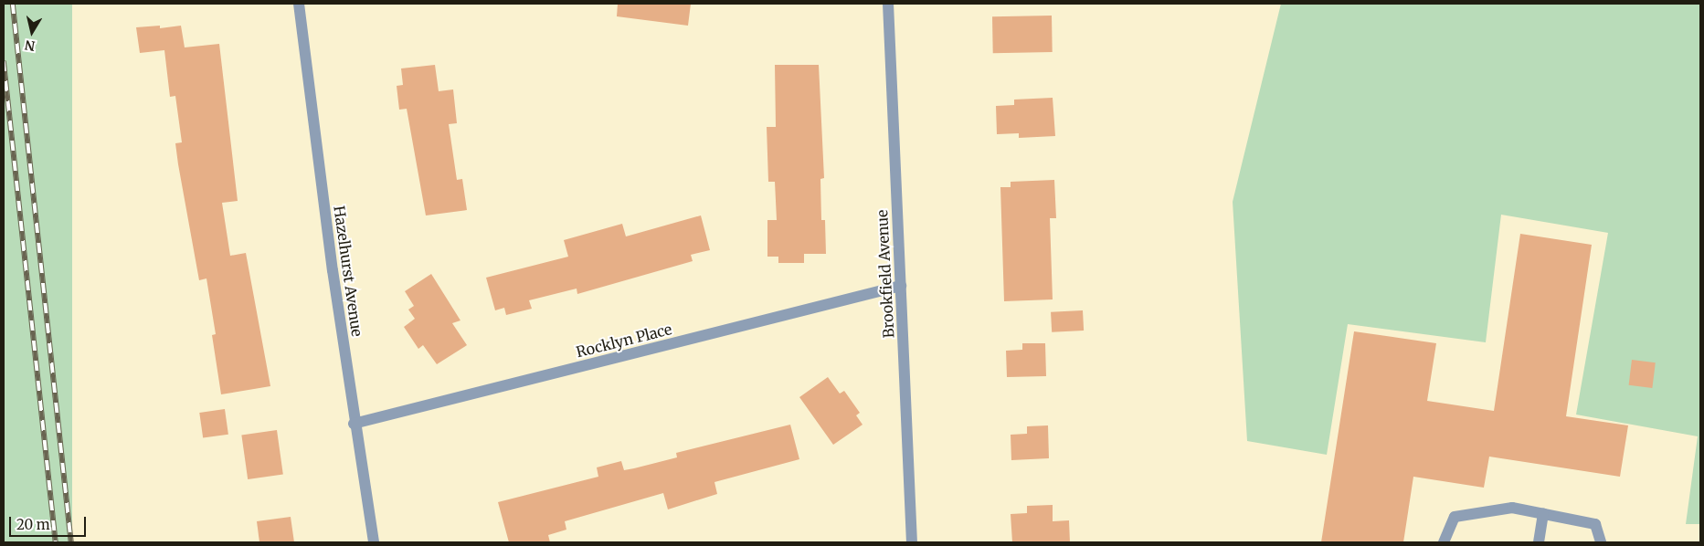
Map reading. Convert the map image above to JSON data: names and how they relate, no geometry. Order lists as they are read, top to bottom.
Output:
{
  "streets": {
    "street": ["Hazelhurst Avenue", "Brookfield Avenue", "Rocklyn Place"]
  },
  "crossings": [
    ["Hazelhurst Avenue", "Rocklyn Place"],
    ["Brookfield Avenue", "Rocklyn Place"]
  ],
  "scale_bar": "20 m",
  "north": "bottom"
}
